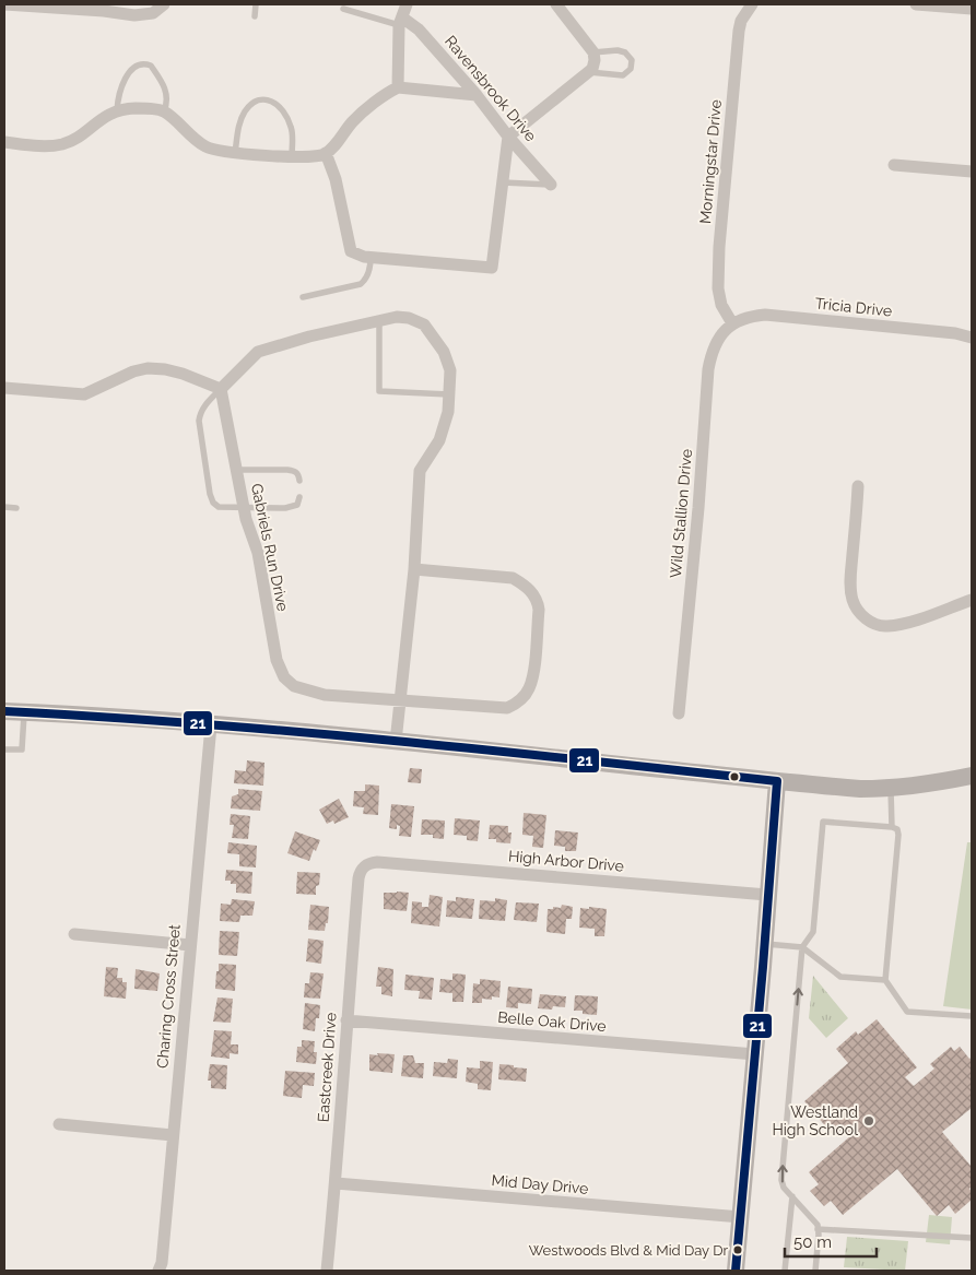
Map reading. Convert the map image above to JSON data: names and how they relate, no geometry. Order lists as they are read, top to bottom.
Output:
{
  "streets": {
    "street": [
      "Ravensbrook Drive",
      "Morningstar Drive",
      "Tricia Drive",
      "Wild Stallion Drive",
      "Gabriels Run Drive",
      "High Arbor Drive",
      "Charing Cross Street",
      "Belle Oak Drive",
      "Eastcreek Drive",
      "Mid Day Drive"
    ]
  },
  "crossings": [
    ["Morningstar Drive", "Tricia Drive"],
    ["Morningstar Drive", "Wild Stallion Drive"],
    ["Tricia Drive", "Wild Stallion Drive"],
    ["High Arbor Drive", "Eastcreek Drive"],
    ["Belle Oak Drive", "Eastcreek Drive"],
    ["Eastcreek Drive", "Mid Day Drive"]
  ],
  "places": ["Westland High School", "Westwoods Blvd & Mid Day Dr"],
  "lines": ["transit line 21"],
  "scale_bar": "50 m"
}
